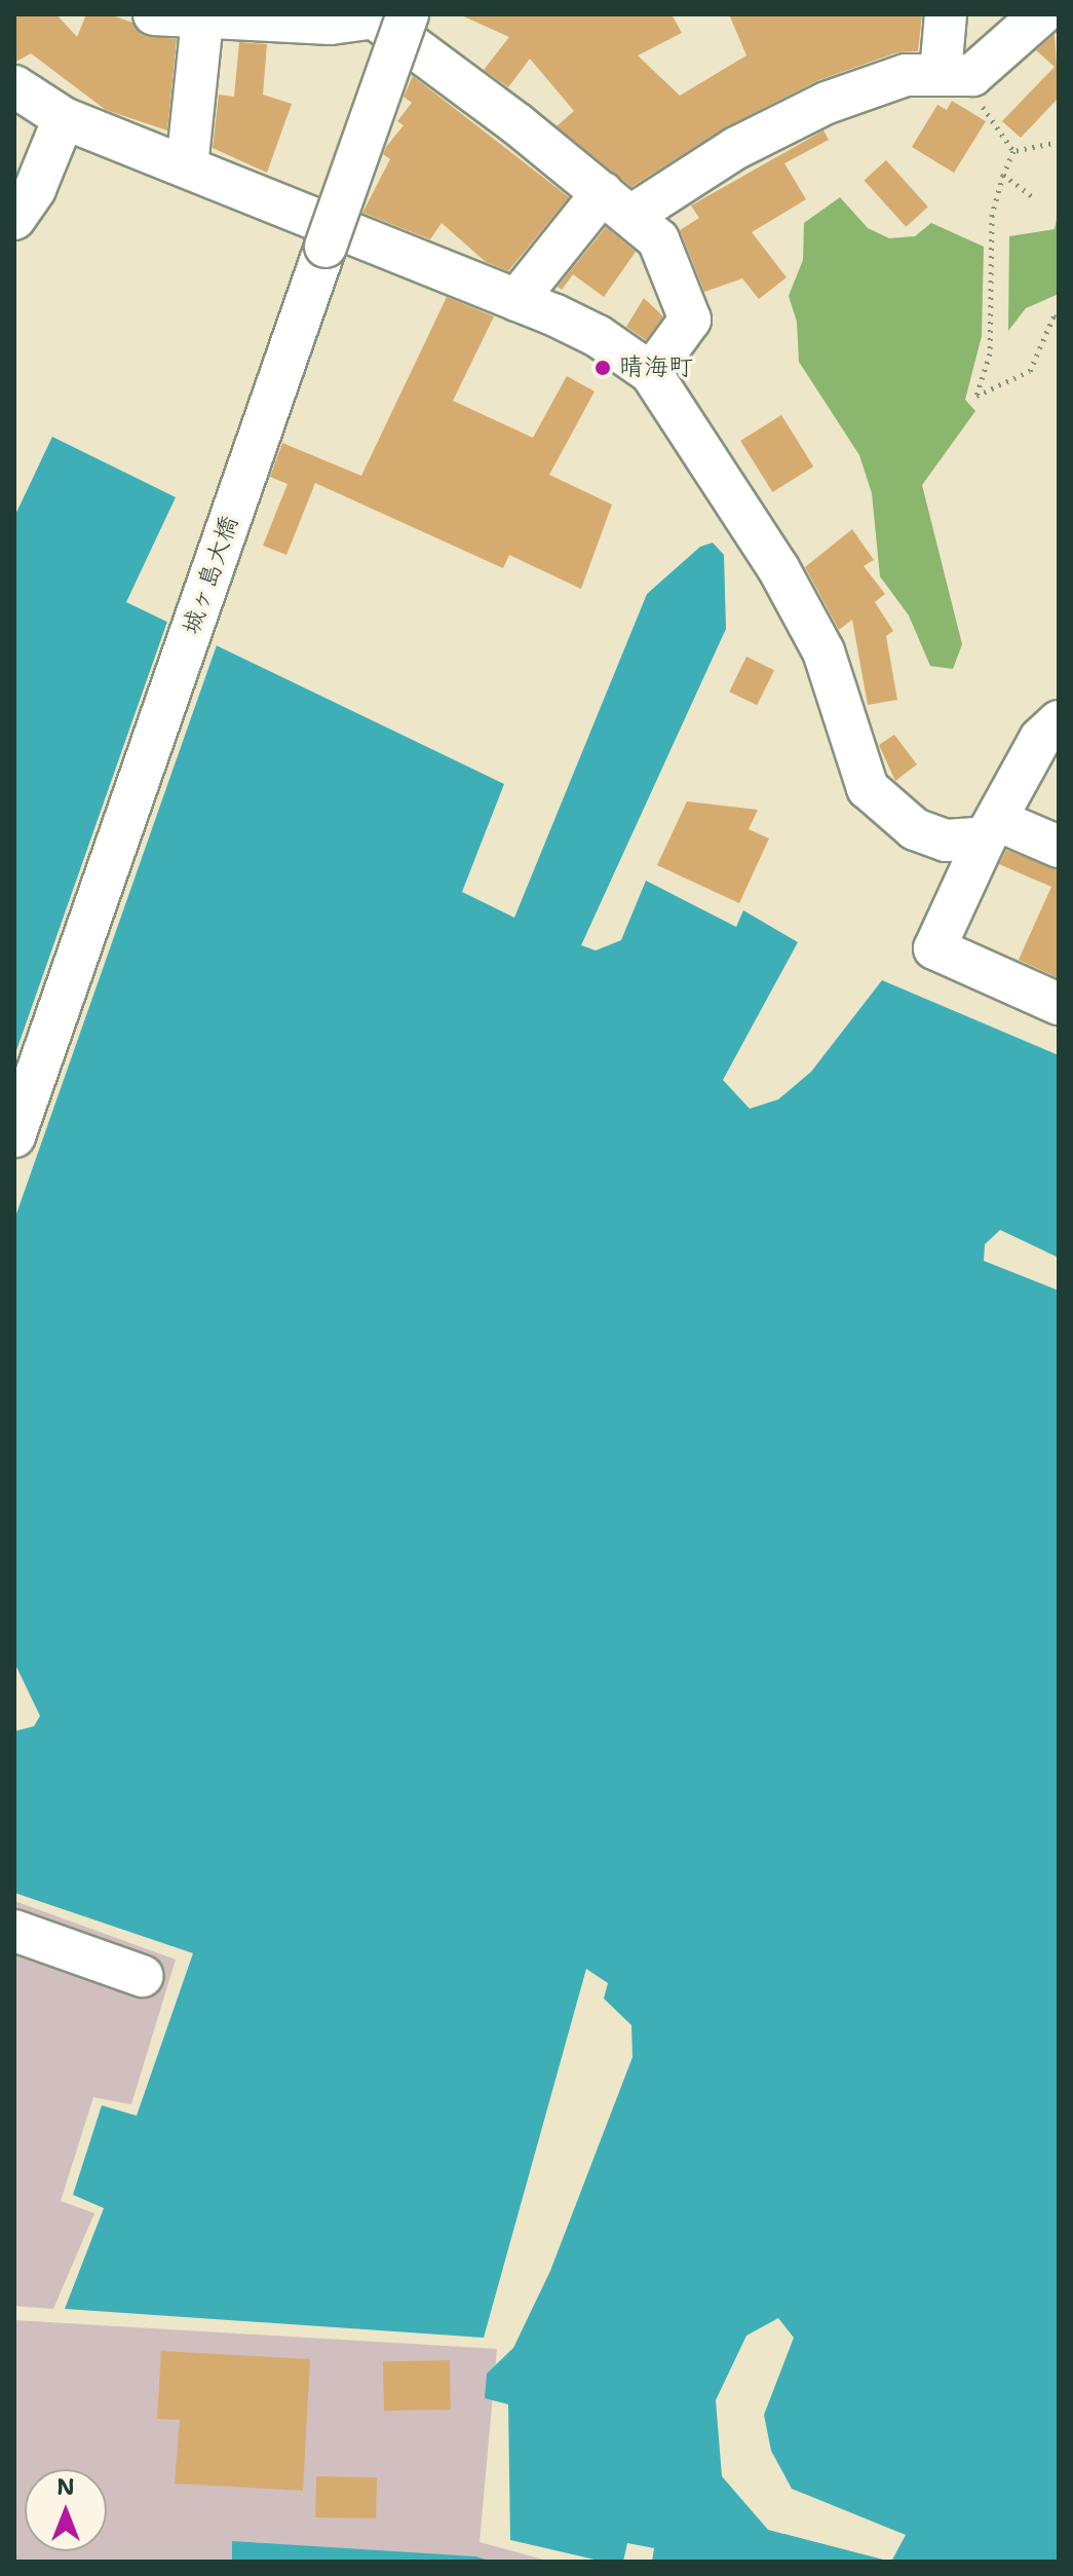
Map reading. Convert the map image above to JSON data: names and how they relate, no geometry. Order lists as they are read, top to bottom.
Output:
{
  "streets": {
    "street": ["城ヶ島大橋"]
  },
  "places": ["晴海町"],
  "north": "top"
}
